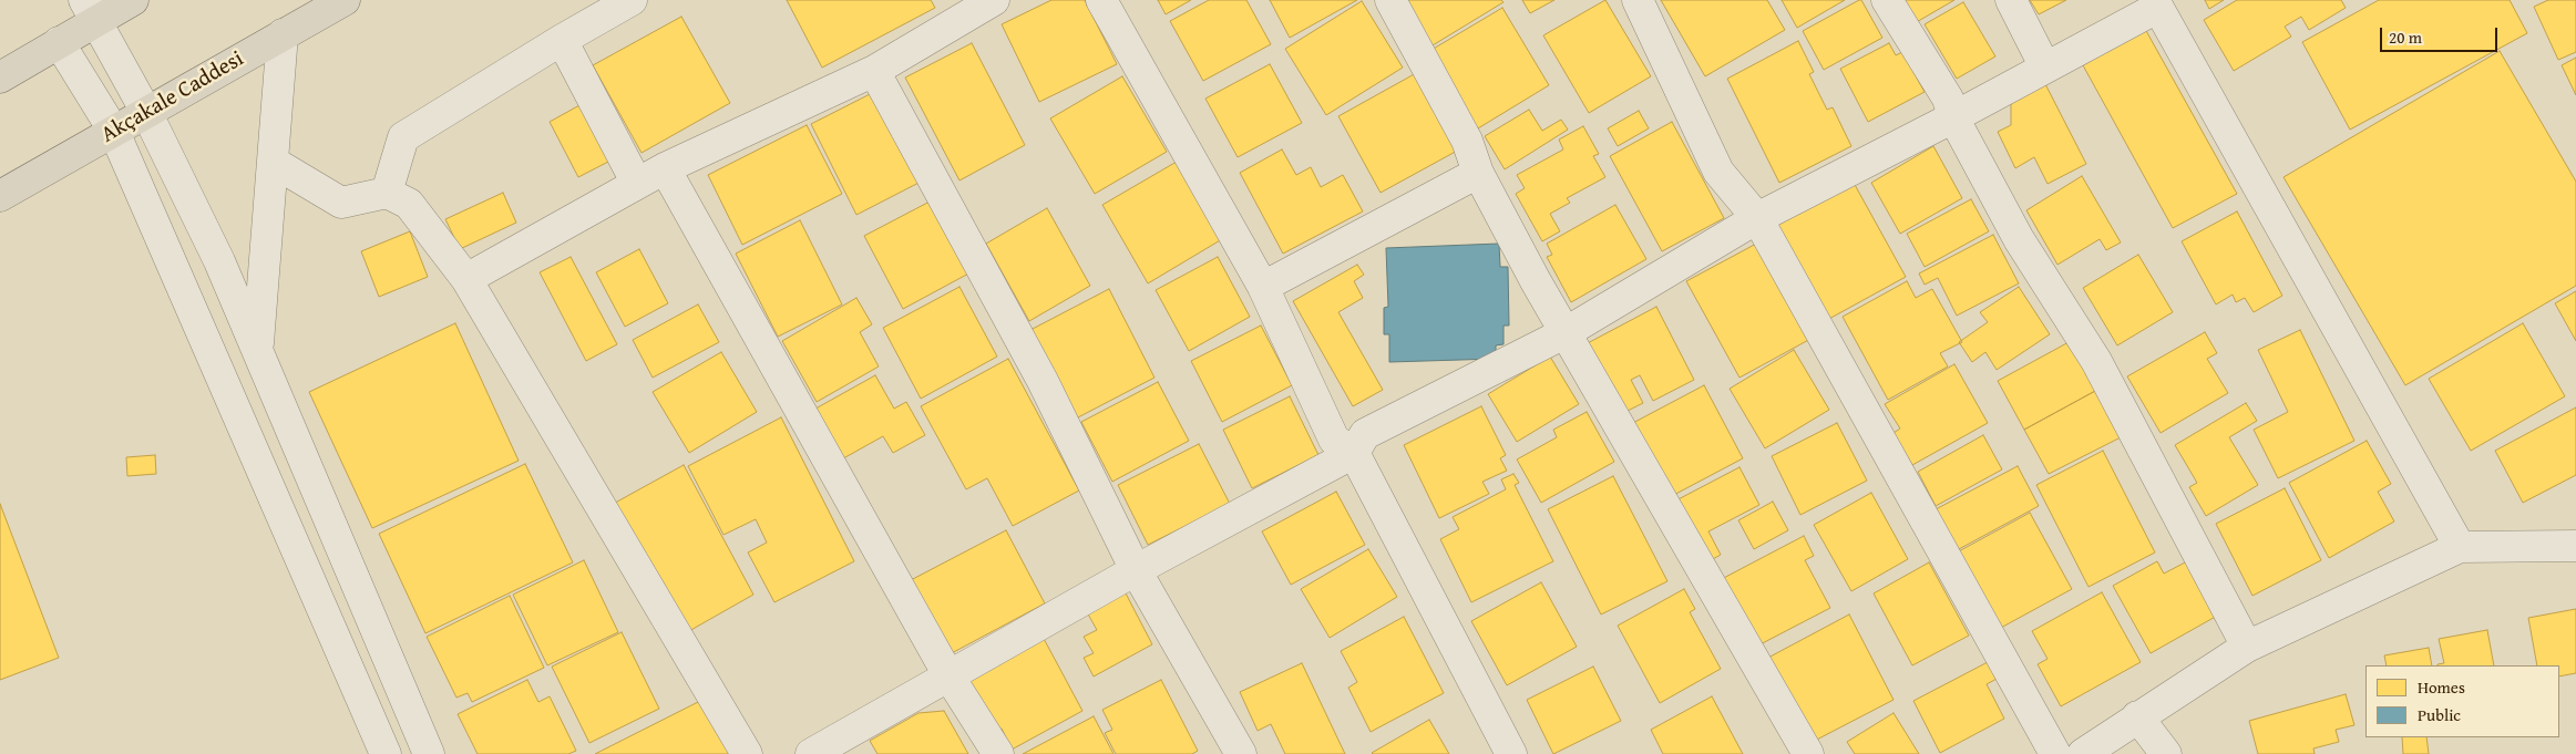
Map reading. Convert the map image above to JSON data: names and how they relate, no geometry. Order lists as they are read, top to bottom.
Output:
{
  "streets": {
    "main road": ["Akçakale Caddesi"]
  },
  "legend": ["Homes", "Public"],
  "scale_bar": "20 m"
}
